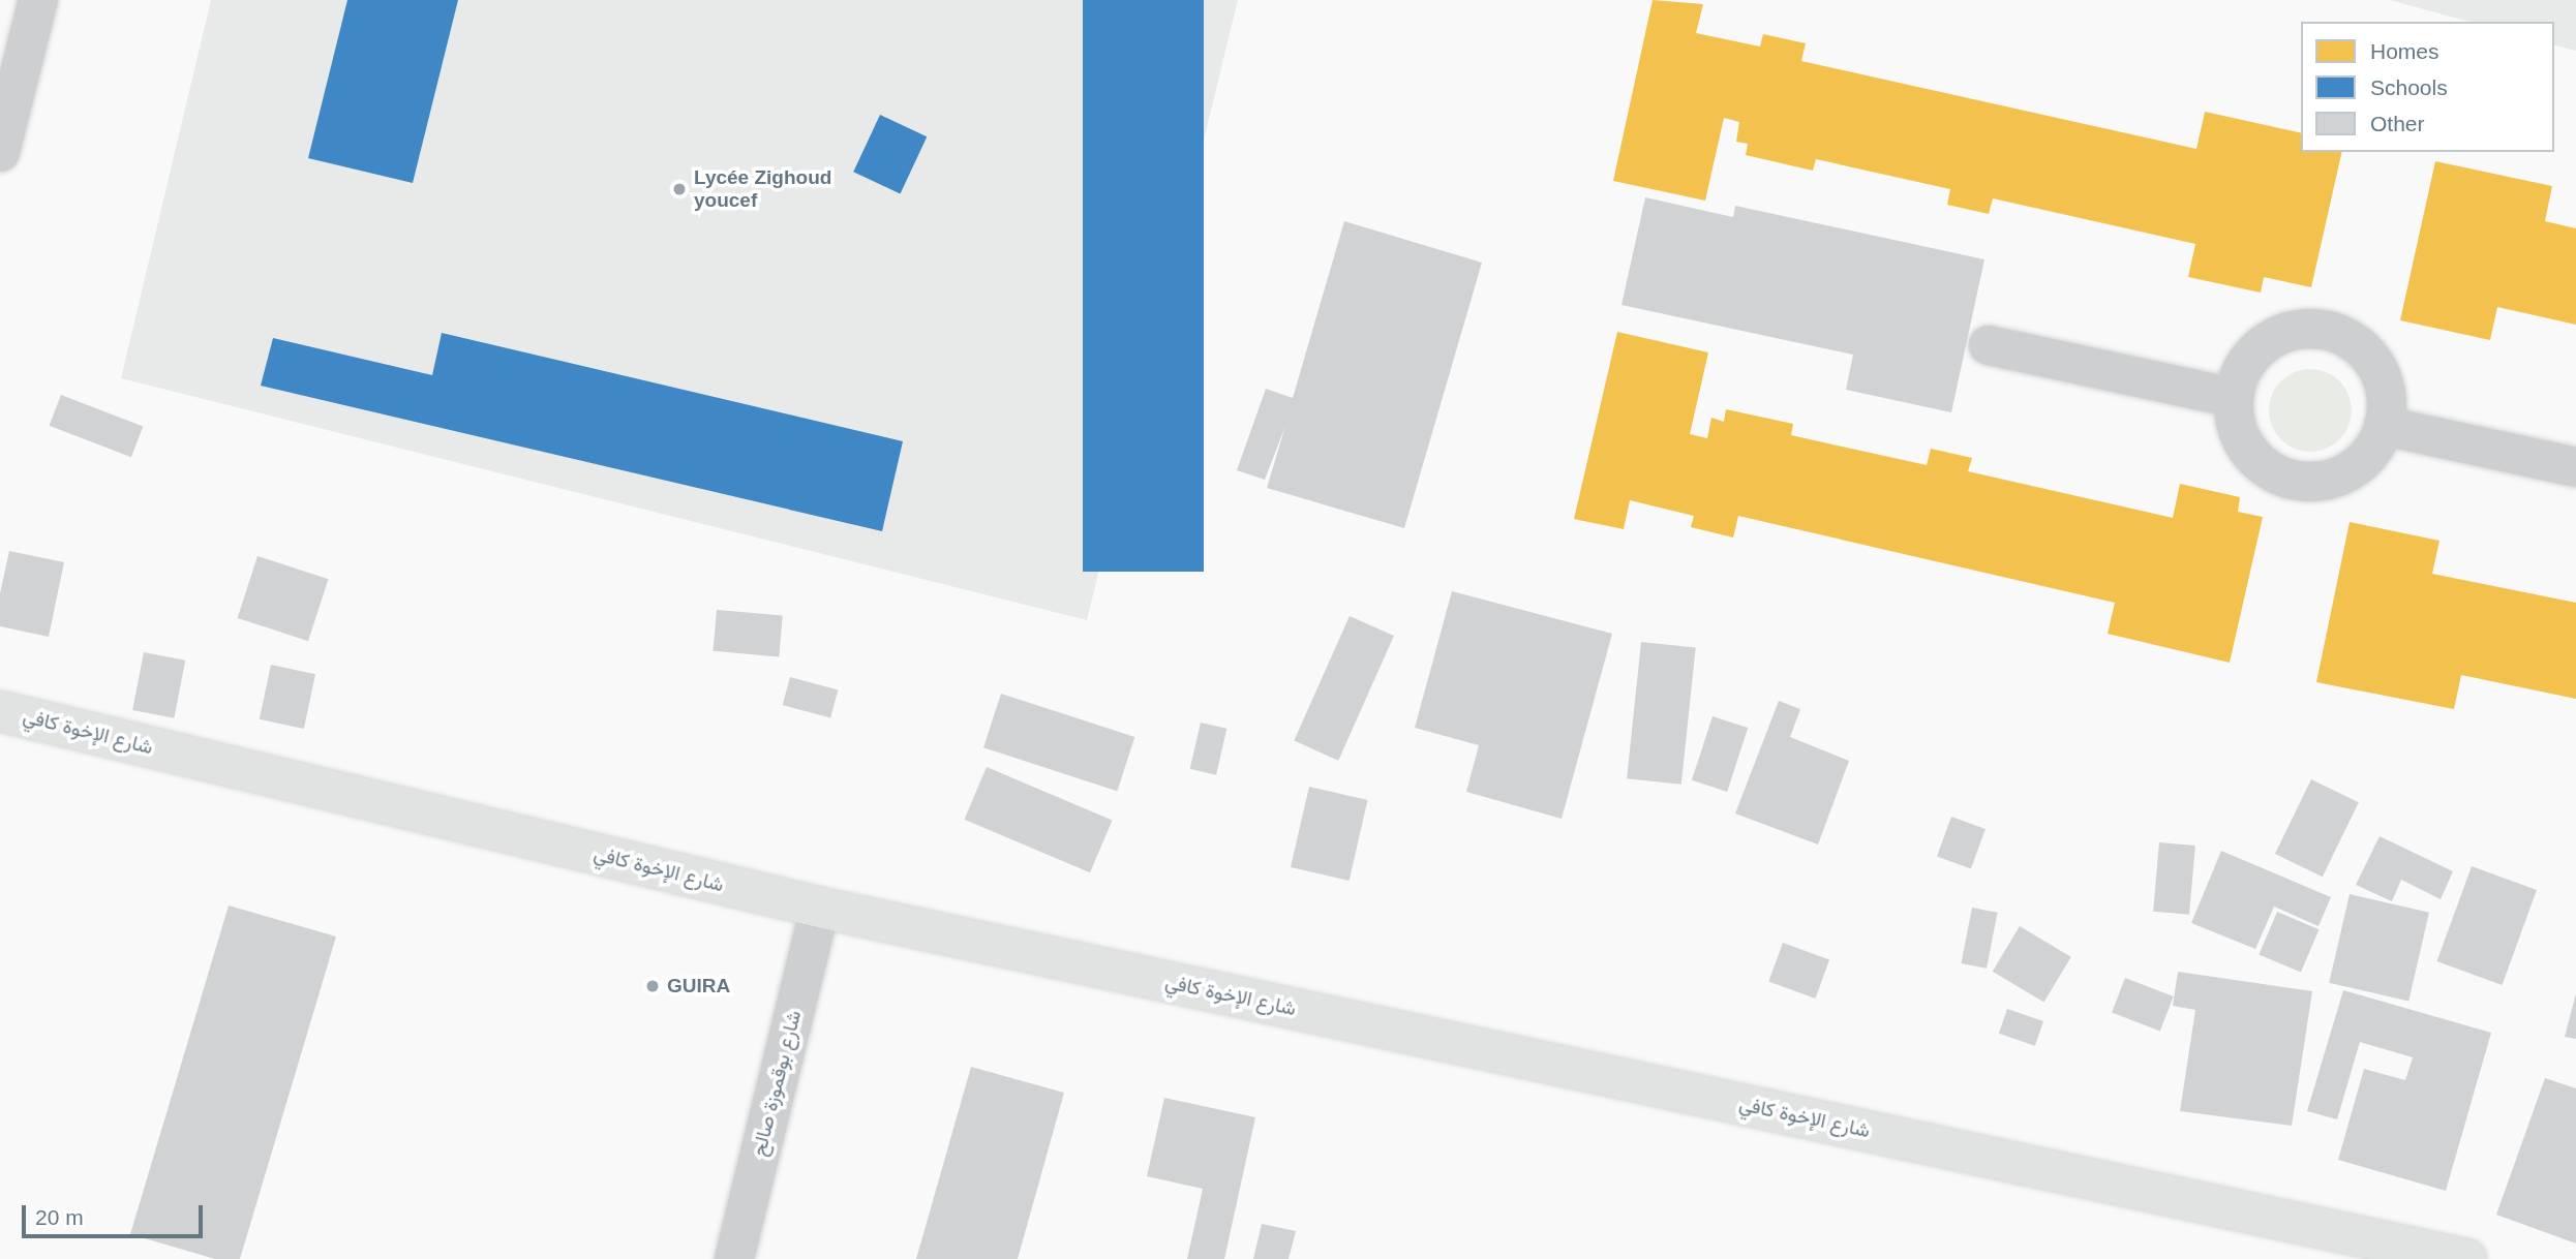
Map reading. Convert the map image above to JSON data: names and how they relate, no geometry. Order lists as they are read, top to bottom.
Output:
{
  "streets": {
    "main road": ["شارع الإخوة كافي"],
    "street": ["شارع بوقموزة صالح"]
  },
  "crossings": [
    ["شارع الإخوة كافي", "شارع بوقموزة صالح"]
  ],
  "places": ["Lycée Zighoud youcef", "GUIRA"],
  "legend": ["Homes", "Schools", "Other"],
  "scale_bar": "20 m"
}
